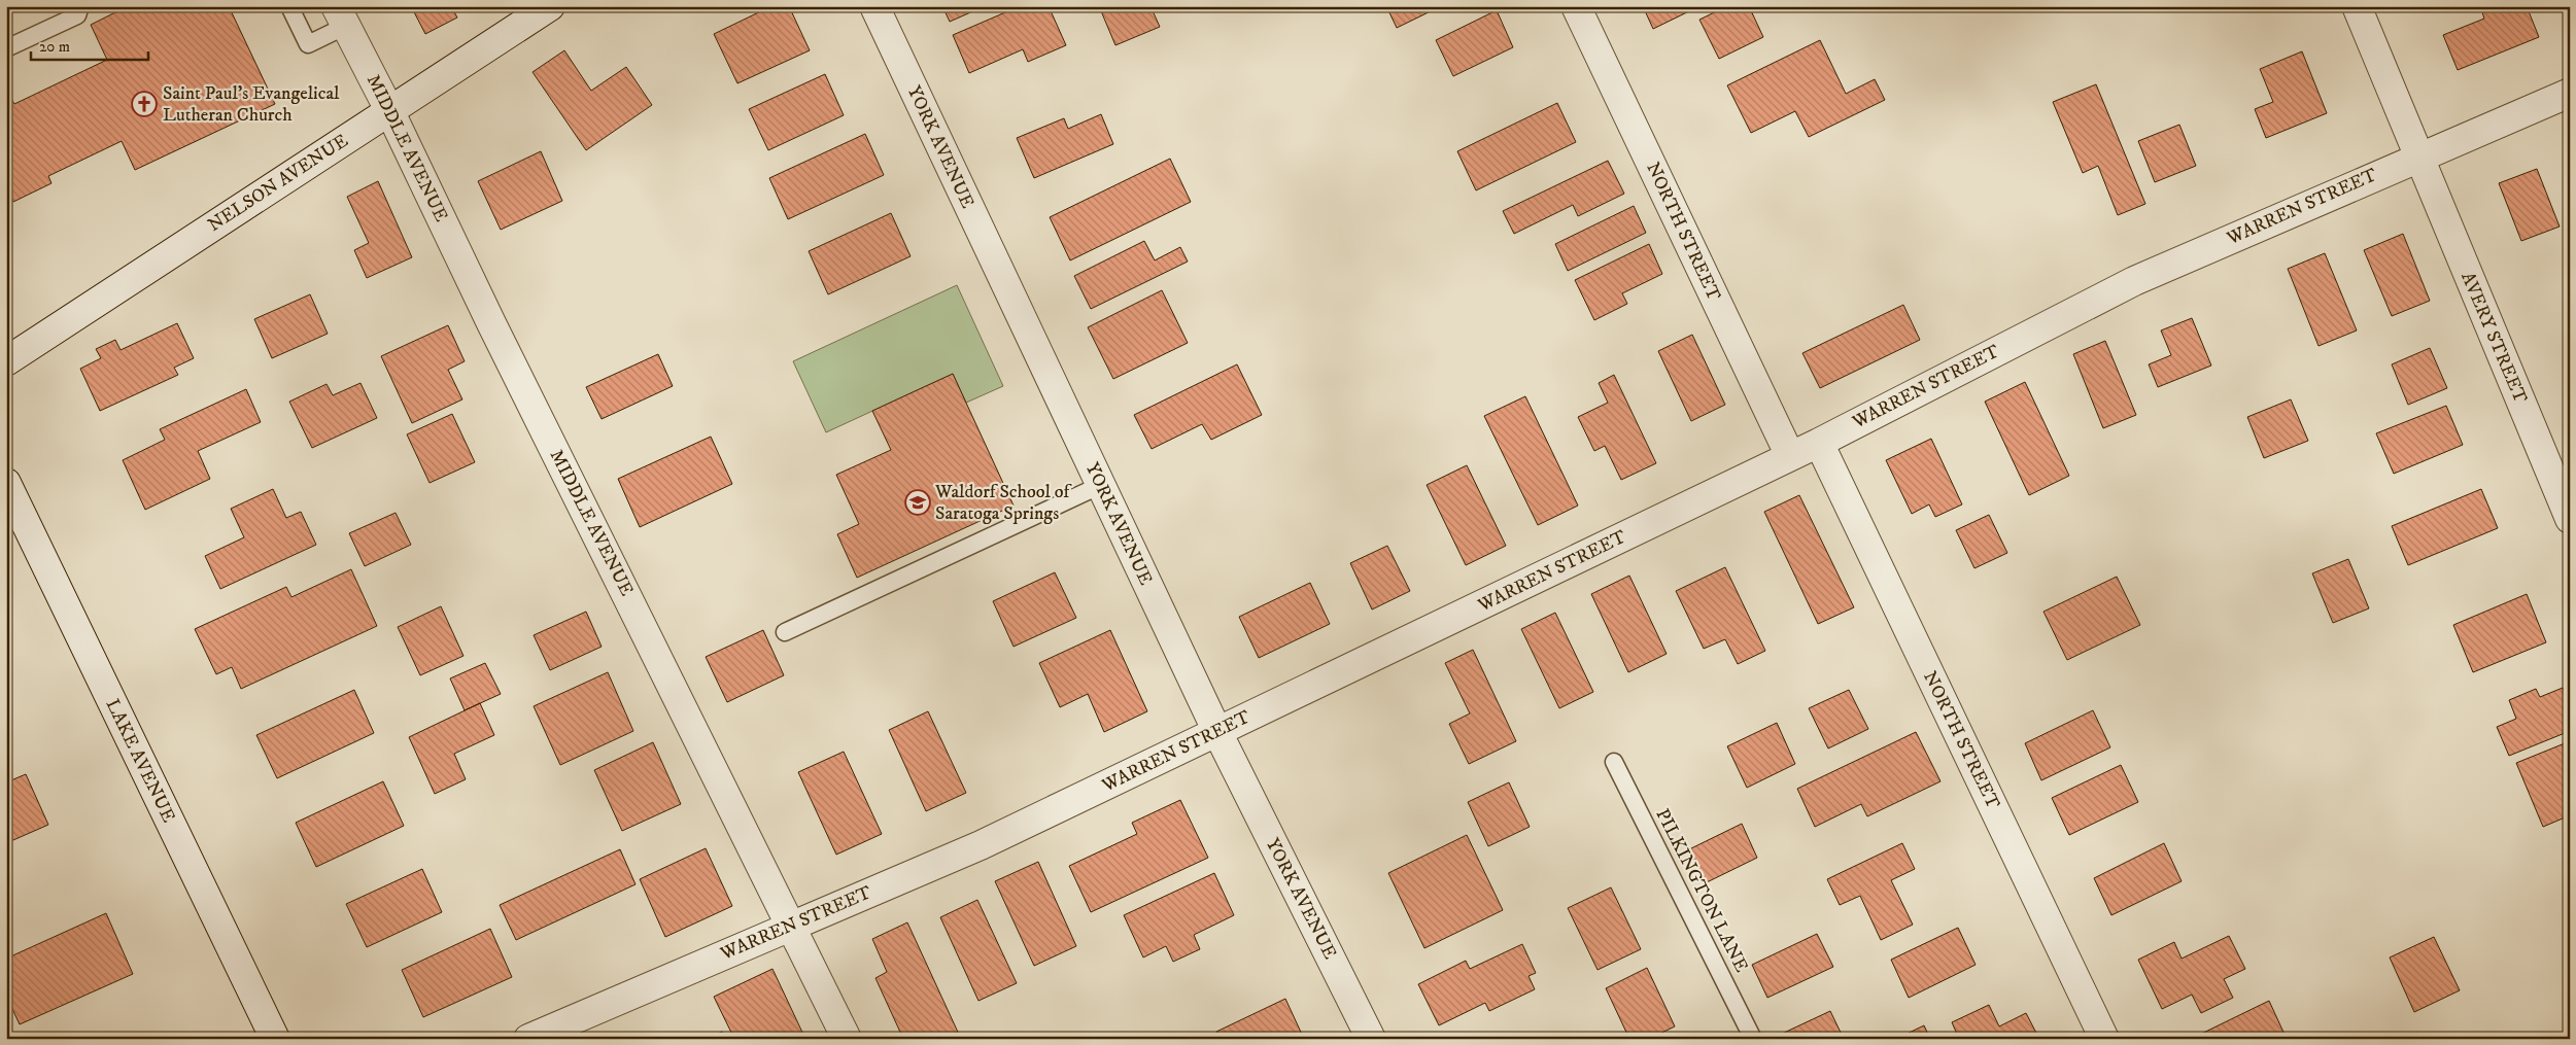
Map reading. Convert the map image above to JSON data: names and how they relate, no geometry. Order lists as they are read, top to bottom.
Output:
{
  "streets": {
    "street": [
      "YORK AVENUE",
      "MIDDLE AVENUE",
      "NELSON AVENUE",
      "WARREN STREET",
      "NORTH STREET",
      "AVERY STREET",
      "LAKE AVENUE"
    ],
    "lane": ["PILKINGTON LANE"]
  },
  "crossings": [
    ["YORK AVENUE", "WARREN STREET"],
    ["MIDDLE AVENUE", "NELSON AVENUE"],
    ["MIDDLE AVENUE", "WARREN STREET"],
    ["WARREN STREET", "NORTH STREET"],
    ["WARREN STREET", "AVERY STREET"]
  ],
  "places": {
    "church": ["Saint Paul's Evangelical Lutheran Church"],
    "school or university": ["Waldorf School of Saratoga Springs"]
  },
  "scale_bar": "20 m"
}
